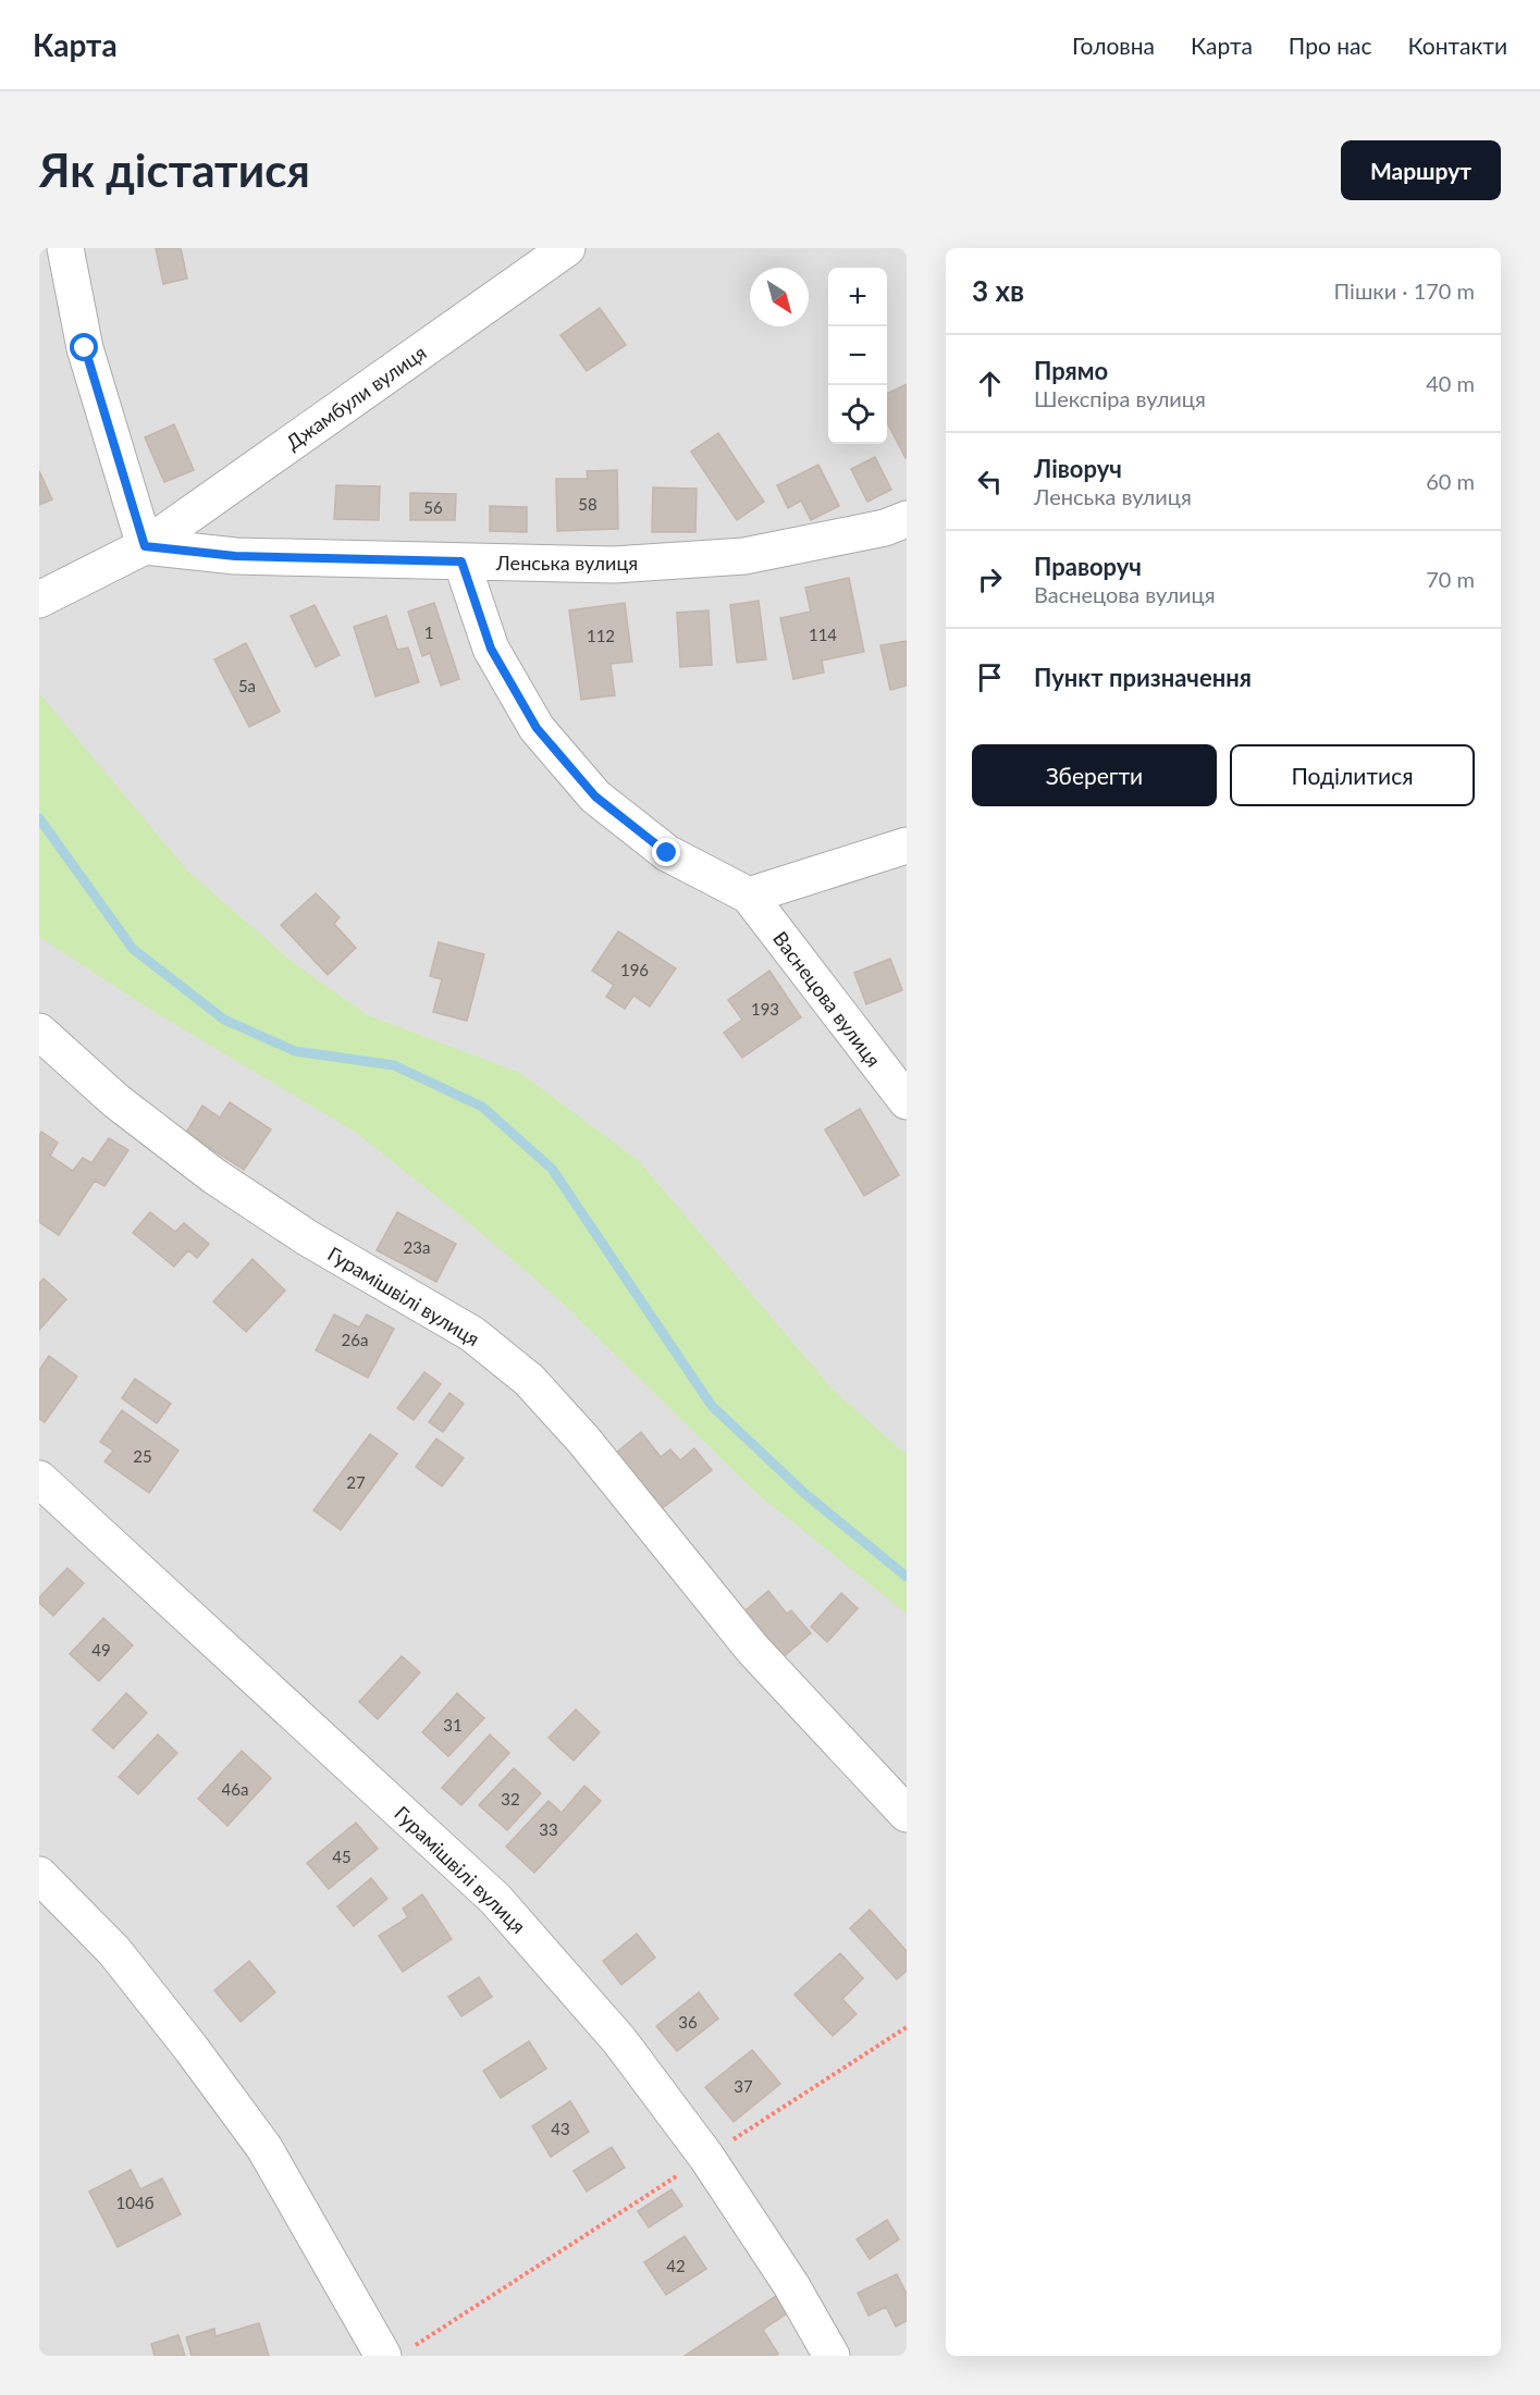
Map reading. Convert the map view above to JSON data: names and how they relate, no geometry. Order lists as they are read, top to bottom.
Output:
{
  "streets": {
    "street": [
      "Джамбули вулиця",
      "Ленська вулиця",
      "Васнецова вулиця",
      "Гурамішвілі вулиця"
    ]
  },
  "crossings": [
    ["Джамбули вулиця", "Ленська вулиця"],
    ["Ленська вулиця", "Васнецова вулиця"]
  ],
  "house_numbers": [
    "58",
    "56",
    "1",
    "114",
    "112",
    "5а",
    "196",
    "193",
    "23а",
    "26а",
    "25",
    "27",
    "49",
    "31",
    "46а",
    "32",
    "33",
    "45",
    "36",
    "37",
    "43",
    "104б",
    "42"
  ],
  "north": "bottom right",
  "page": {
    "header": "Карта",
    "nav": [
      "Головна",
      "Карта",
      "Про нас",
      "Контакти"
    ],
    "buttons": [
      "Маршрут",
      ["Зберегти", "Поділитися"]
    ],
    "title": "Як дістатися",
    "heading": ["3 хв", "Пішки · 170 m"],
    "map_buttons": ["+", "−"],
    "list": [
      ["Прямо", "Шекспіра вулиця", "40 m"],
      ["Ліворуч", "Ленська вулиця", "60 m"],
      ["Праворуч", "Васнецова вулиця", "70 m"],
      "Пункт призначення"
    ]
  }
}
